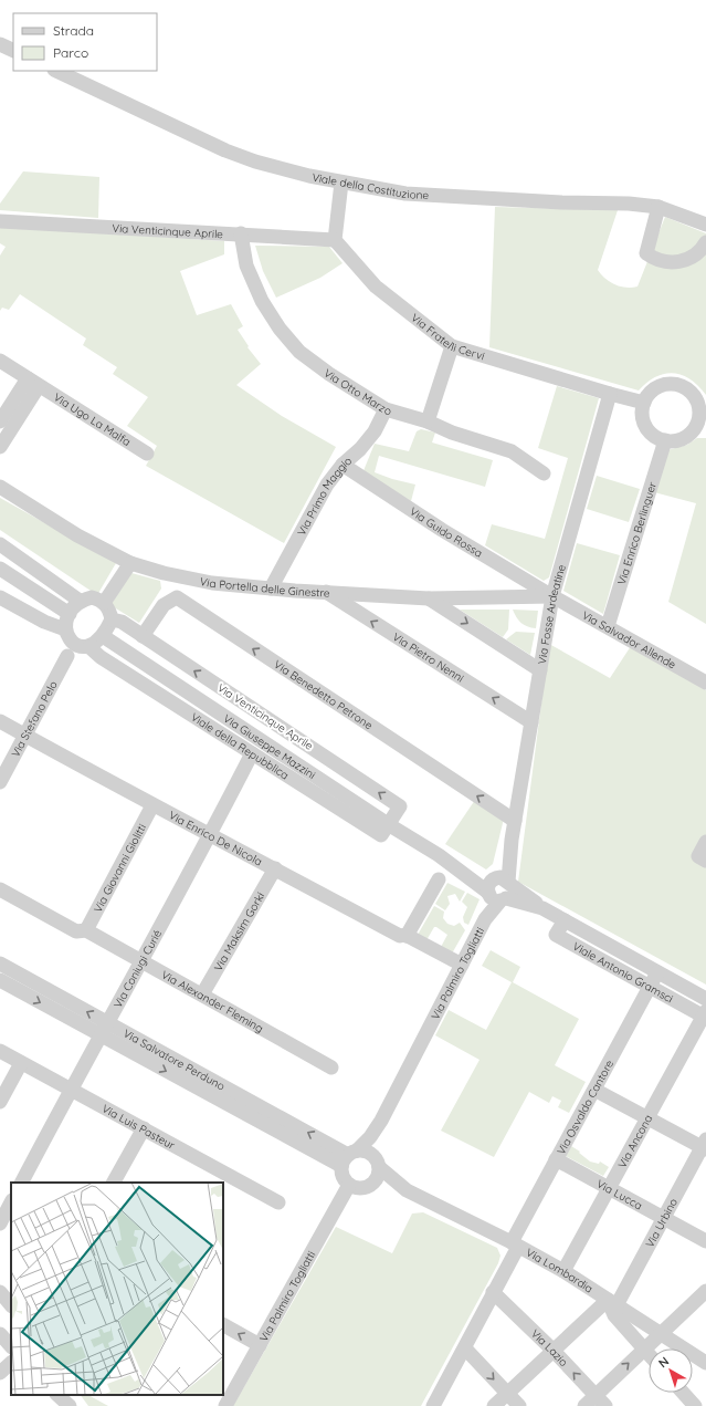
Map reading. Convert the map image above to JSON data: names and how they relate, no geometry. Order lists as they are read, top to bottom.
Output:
{
  "streets": {
    "street": [
      "Viale della Costituzione",
      "Via Venticinque Aprile",
      "Via Fratelli Cervi",
      "Via Otto Marzo",
      "Via Ugo La Malfa",
      "Via Primo Maggio",
      "Via Guido Rossa",
      "Via Enrico Berlinguer",
      "Via Portella delle Ginestre",
      "Via Fosse Ardeatine",
      "Via Salvador Allende",
      "Via Pietro Nenni",
      "Via Benedetto Petrone",
      "Via Stefano Pelo",
      "Viale della Repubblica",
      "Via Giuseppe Mazzini",
      "Via Enrico De Nicola",
      "Via Giovanni Giolitti",
      "Via Maksim Gorki",
      "Via Coniugi Curié",
      "Viale Antonio Gramsci",
      "Via Palmiro Togliatti",
      "Via Alexander Fleming",
      "Via Salvatore Perduno",
      "Via Osvaldo Cantore",
      "Via Luis Pasteur",
      "Via Ancona",
      "Via Lucca",
      "Via Urbino",
      "Via Lombardia",
      "Via Lazio"
    ]
  },
  "crossings": [
    ["Via Venticinque Aprile", "Via Fratelli Cervi"],
    ["Via Venticinque Aprile", "Via Otto Marzo"],
    ["Via Venticinque Aprile", "Via Benedetto Petrone"],
    ["Via Venticinque Aprile", "Via Stefano Pelo"],
    ["Via Venticinque Aprile", "Viale della Repubblica"],
    ["Via Venticinque Aprile", "Via Giuseppe Mazzini"],
    ["Via Fratelli Cervi", "Via Enrico Berlinguer"],
    ["Via Fratelli Cervi", "Via Fosse Ardeatine"],
    ["Via Otto Marzo", "Via Primo Maggio"],
    ["Via Primo Maggio", "Via Guido Rossa"],
    ["Via Primo Maggio", "Via Portella delle Ginestre"],
    ["Via Guido Rossa", "Via Portella delle Ginestre"],
    ["Via Guido Rossa", "Via Fosse Ardeatine"],
    ["Via Guido Rossa", "Via Salvador Allende"],
    ["Via Enrico Berlinguer", "Via Salvador Allende"],
    ["Via Portella delle Ginestre", "Via Fosse Ardeatine"],
    ["Via Portella delle Ginestre", "Via Salvador Allende"],
    ["Via Portella delle Ginestre", "Via Pietro Nenni"],
    ["Via Fosse Ardeatine", "Via Salvador Allende"],
    ["Via Fosse Ardeatine", "Via Pietro Nenni"],
    ["Via Fosse Ardeatine", "Via Benedetto Petrone"],
    ["Via Fosse Ardeatine", "Via Giuseppe Mazzini"],
    ["Via Fosse Ardeatine", "Viale Antonio Gramsci"],
    ["Via Fosse Ardeatine", "Via Palmiro Togliatti"],
    ["Via Stefano Pelo", "Viale della Repubblica"],
    ["Via Stefano Pelo", "Via Giuseppe Mazzini"],
    ["Via Stefano Pelo", "Via Enrico De Nicola"],
    ["Viale della Repubblica", "Via Giuseppe Mazzini"],
    ["Viale della Repubblica", "Via Coniugi Curié"],
    ["Via Giuseppe Mazzini", "Viale Antonio Gramsci"],
    ["Via Giuseppe Mazzini", "Via Palmiro Togliatti"],
    ["Via Enrico De Nicola", "Via Giovanni Giolitti"],
    ["Via Enrico De Nicola", "Via Maksim Gorki"],
    ["Via Enrico De Nicola", "Via Coniugi Curié"],
    ["Via Enrico De Nicola", "Via Palmiro Togliatti"],
    ["Via Giovanni Giolitti", "Via Alexander Fleming"],
    ["Via Maksim Gorki", "Via Alexander Fleming"],
    ["Via Coniugi Curié", "Via Alexander Fleming"],
    ["Via Coniugi Curié", "Via Salvatore Perduno"],
    ["Via Coniugi Curié", "Via Luis Pasteur"],
    ["Viale Antonio Gramsci", "Via Palmiro Togliatti"],
    ["Viale Antonio Gramsci", "Via Osvaldo Cantore"],
    ["Viale Antonio Gramsci", "Via Ancona"],
    ["Via Palmiro Togliatti", "Via Salvatore Perduno"],
    ["Via Palmiro Togliatti", "Via Lombardia"],
    ["Via Salvatore Perduno", "Via Lombardia"],
    ["Via Osvaldo Cantore", "Via Lucca"],
    ["Via Osvaldo Cantore", "Via Lombardia"],
    ["Via Osvaldo Cantore", "Via Lazio"],
    ["Via Ancona", "Via Lucca"],
    ["Via Ancona", "Via Lombardia"],
    ["Via Lucca", "Via Urbino"],
    ["Via Urbino", "Via Lombardia"],
    ["Via Urbino", "Via Lazio"]
  ],
  "one_way": ["Via Venticinque Aprile", "Via Benedetto Petrone"],
  "legend": ["Strada", "Parco"],
  "north": "top left"
}
